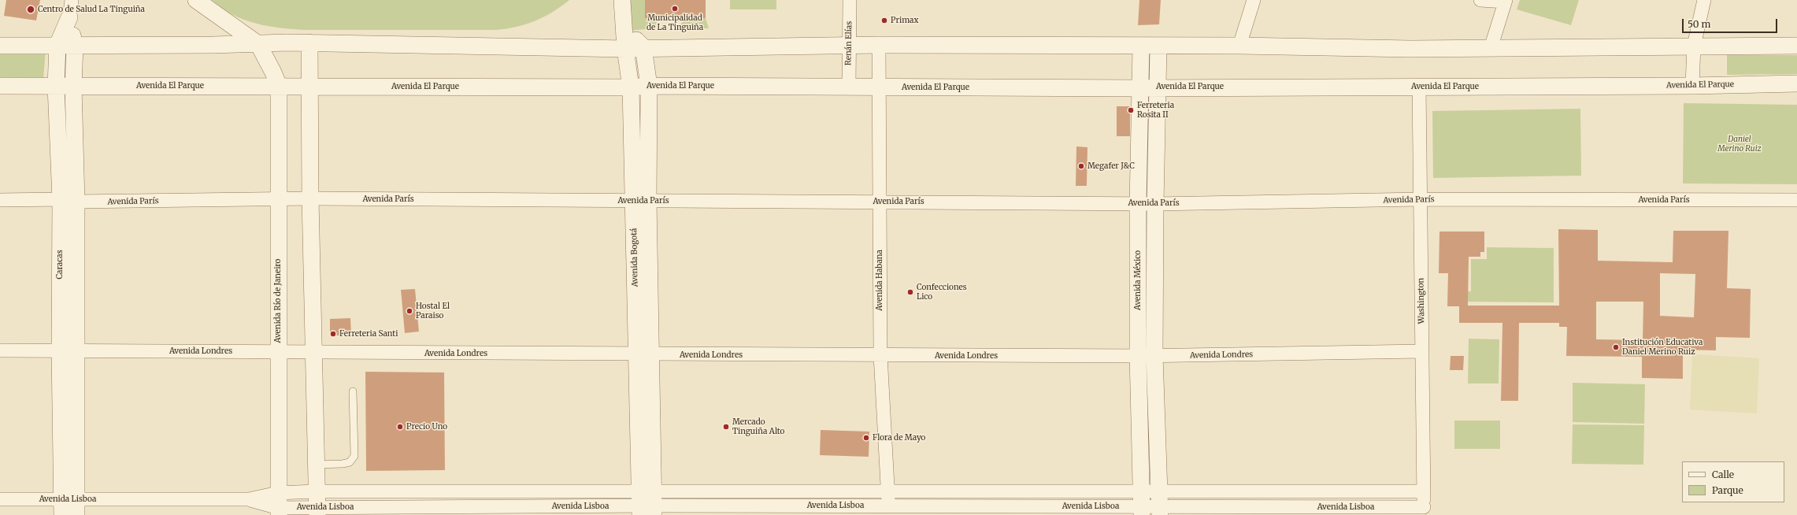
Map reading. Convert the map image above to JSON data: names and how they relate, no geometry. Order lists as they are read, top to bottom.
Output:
{
  "streets": {
    "street": [
      "Renán Elías",
      "Avenida El Parque",
      "Avenida París",
      "Avenida Bogotá",
      "Caracas",
      "Avenida Habana",
      "Avenida México",
      "Avenida Río de Janeiro",
      "Washington",
      "Avenida Londres",
      "Avenida Lisboa"
    ]
  },
  "crossings": [
    ["Renán Elías", "Avenida El Parque"],
    ["Avenida El Parque", "Avenida Bogotá"],
    ["Avenida El Parque", "Caracas"],
    ["Avenida El Parque", "Avenida Habana"],
    ["Avenida El Parque", "Avenida México"],
    ["Avenida El Parque", "Avenida Río de Janeiro"],
    ["Avenida El Parque", "Washington"],
    ["Avenida París", "Avenida Bogotá"],
    ["Avenida París", "Caracas"],
    ["Avenida París", "Avenida Habana"],
    ["Avenida París", "Avenida México"],
    ["Avenida París", "Avenida Río de Janeiro"],
    ["Avenida París", "Washington"],
    ["Avenida Bogotá", "Avenida Londres"],
    ["Avenida Bogotá", "Avenida Lisboa"],
    ["Caracas", "Avenida Londres"],
    ["Caracas", "Avenida Lisboa"],
    ["Avenida Habana", "Avenida Londres"],
    ["Avenida Habana", "Avenida Lisboa"],
    ["Avenida México", "Avenida Londres"],
    ["Avenida México", "Avenida Lisboa"],
    ["Avenida Río de Janeiro", "Avenida Londres"],
    ["Avenida Río de Janeiro", "Avenida Lisboa"],
    ["Washington", "Avenida Londres"],
    ["Washington", "Avenida Lisboa"]
  ],
  "parks": ["Daniel Merino Ruiz"],
  "places": [
    "Municipalidad de La Tinguiña",
    "Centro de Salud La Tinguiña",
    "Primax",
    "Ferreteria Rosita II",
    "Megafer J&C",
    "Confecciones Lico",
    "Hostal El Paraiso",
    "Ferreteria Santi",
    "Institución Educativa Daniel Merino Ruiz",
    "Precio Uno",
    "Mercado Tinguiña Alto",
    "Flora de Mayo"
  ],
  "legend": ["Calle", "Parque"],
  "scale_bar": "50 m"
}
